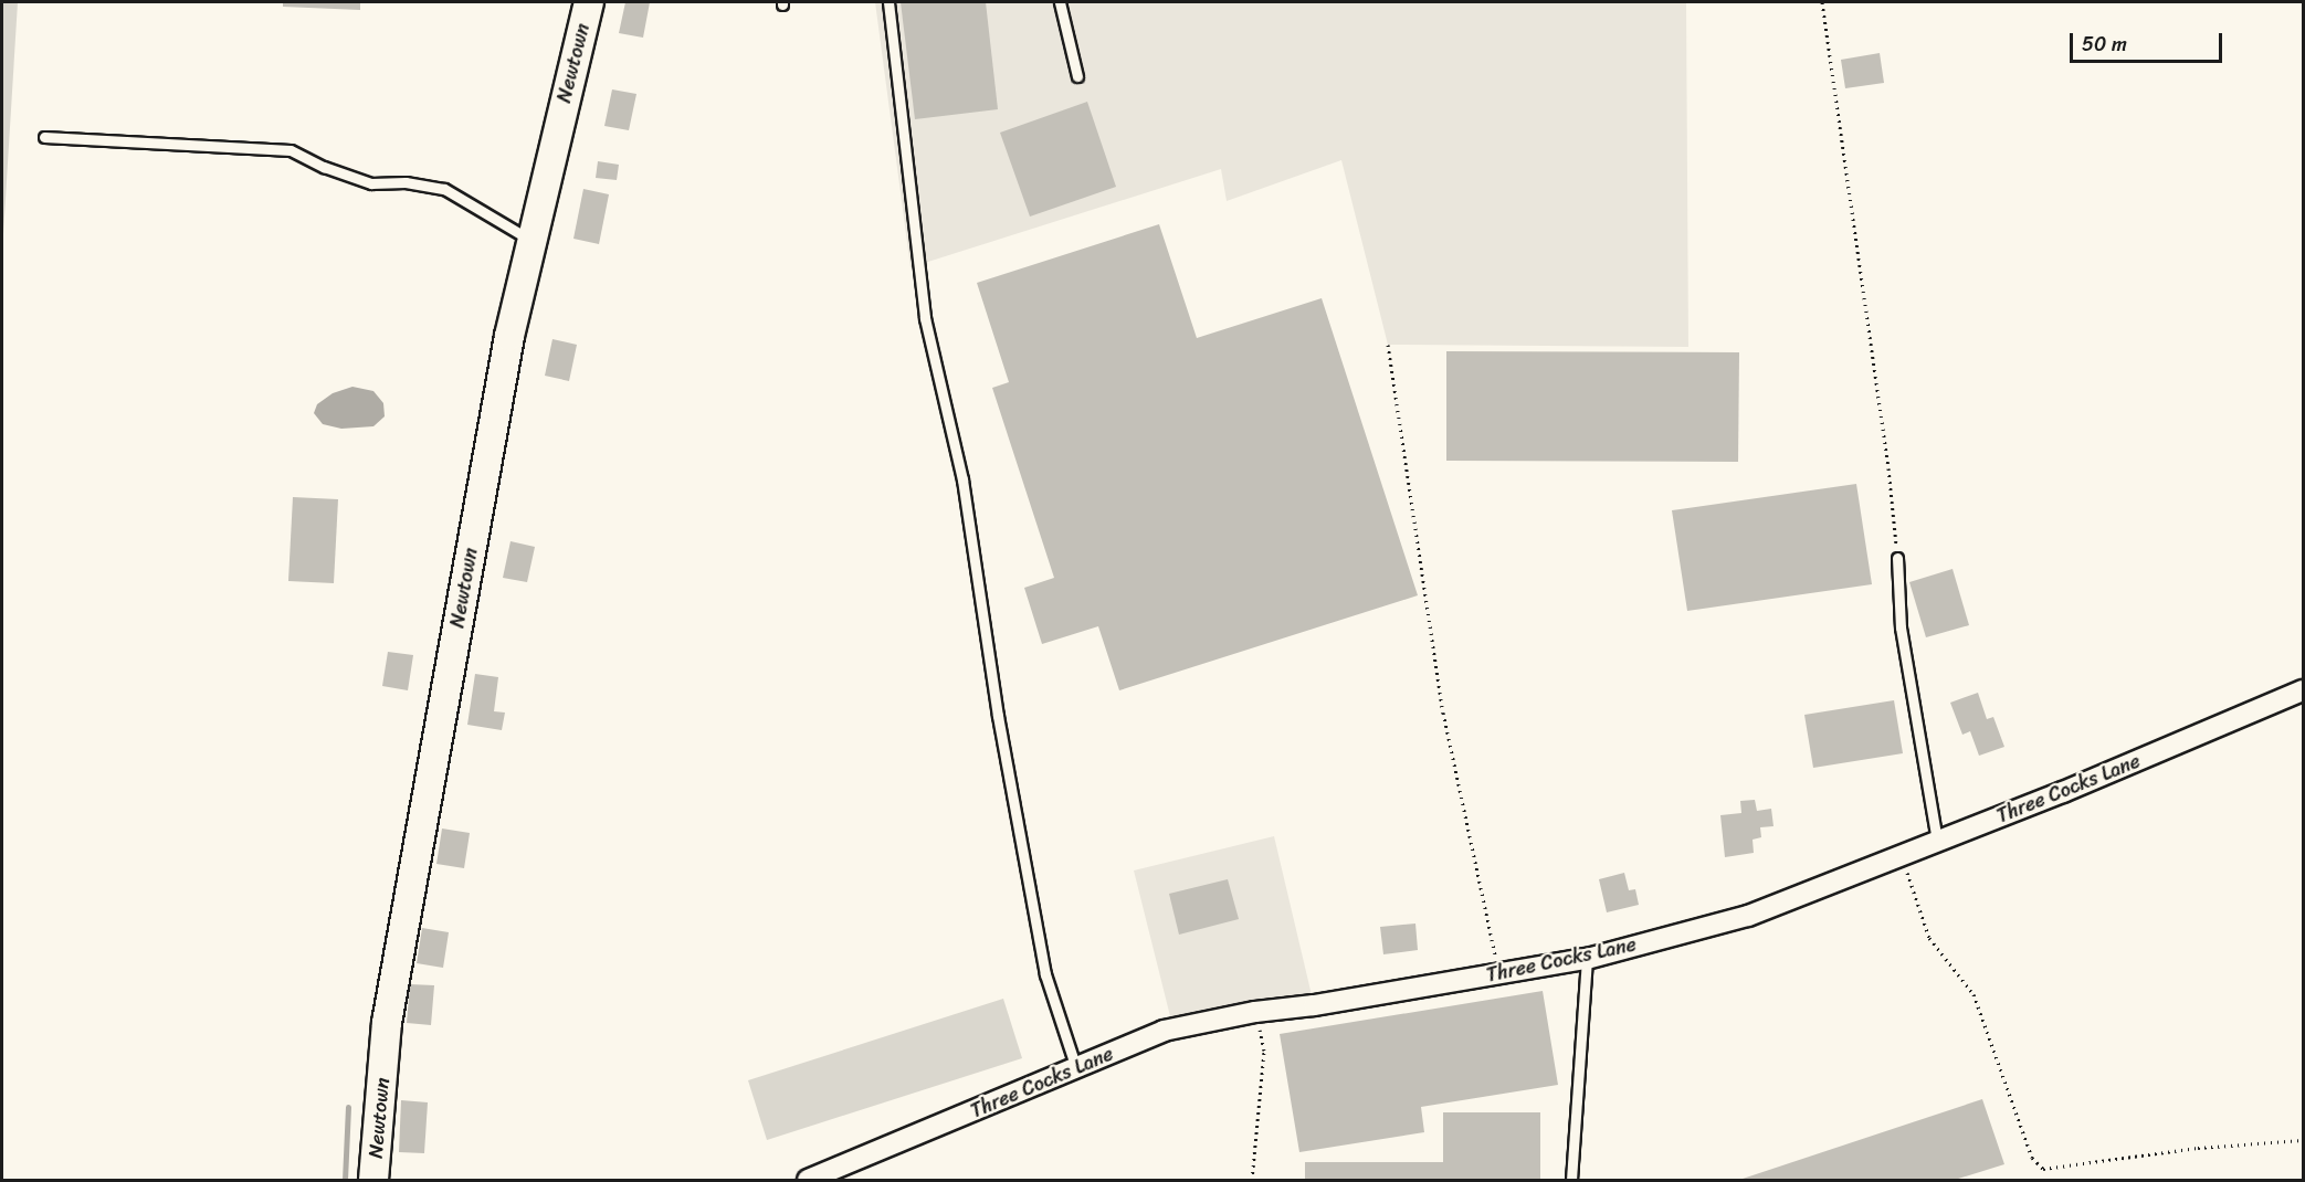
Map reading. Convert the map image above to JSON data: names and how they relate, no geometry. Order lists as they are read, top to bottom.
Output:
{
  "streets": {
    "main road": ["Newtown"],
    "street": ["Three Cocks Lane"]
  },
  "scale_bar": "50 m"
}
